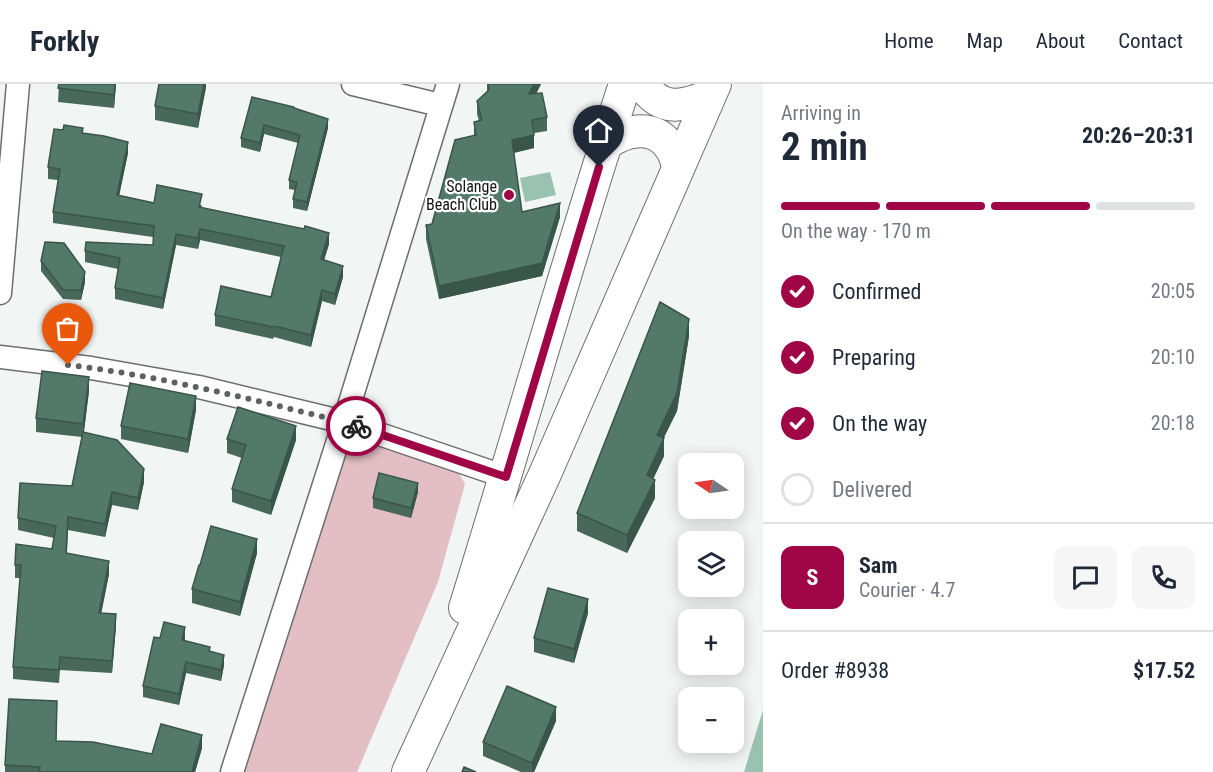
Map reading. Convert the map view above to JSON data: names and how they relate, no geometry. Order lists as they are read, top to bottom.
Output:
{
  "places": ["Solange Beach Club"],
  "north": "left",
  "page": {
    "header": "Forkly",
    "nav": [
      "Home",
      "Map",
      "About",
      "Contact"
    ],
    "heading": ["2 min", "Arriving in", "20:26–20:31"],
    "panel": [
      "Sam",
      "Courier · 4.7",
      "Order #8938",
      "$17.52"
    ],
    "bar": "On the way · 170 m",
    "list": [
      ["Confirmed", "20:05"],
      ["Preparing", "20:10"],
      ["On the way", "20:18"],
      "Delivered"
    ],
    "map_buttons": ["+", "−"],
    "round": "S"
  }
}
